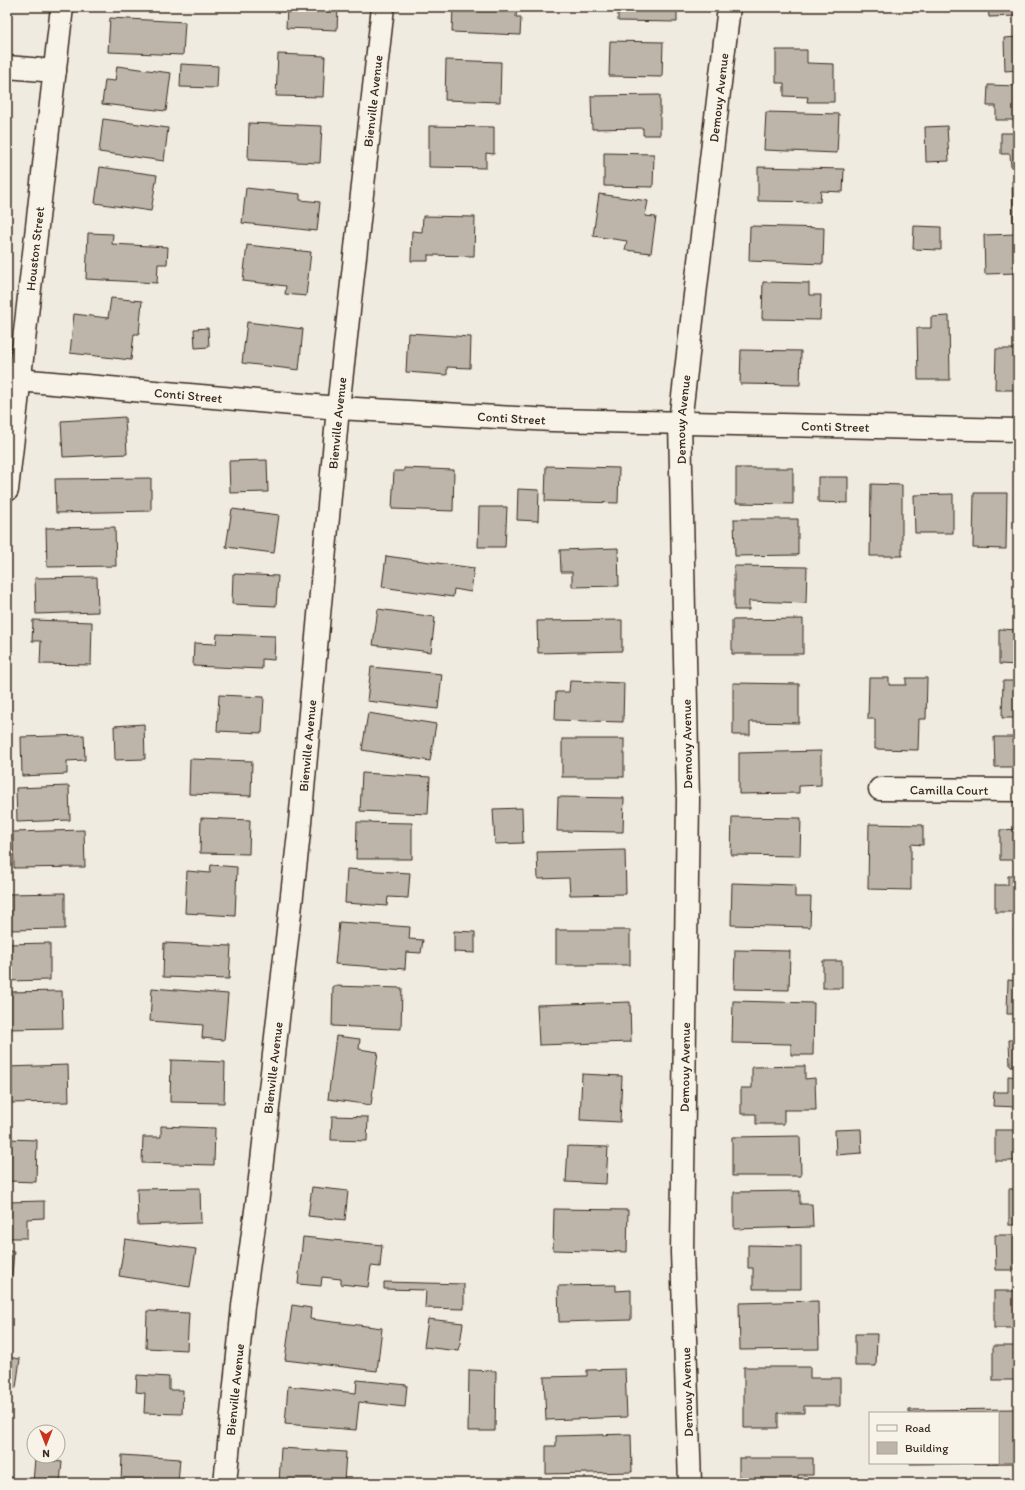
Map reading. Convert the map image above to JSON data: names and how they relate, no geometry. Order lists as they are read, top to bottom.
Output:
{
  "streets": {
    "street": [
      "Demouy Avenue",
      "Bienville Avenue",
      "Houston Street",
      "Conti Street",
      "Camilla Court"
    ]
  },
  "crossings": [
    ["Demouy Avenue", "Conti Street"],
    ["Bienville Avenue", "Conti Street"],
    ["Houston Street", "Conti Street"]
  ],
  "legend": ["Road", "Building"],
  "north": "bottom"
}
